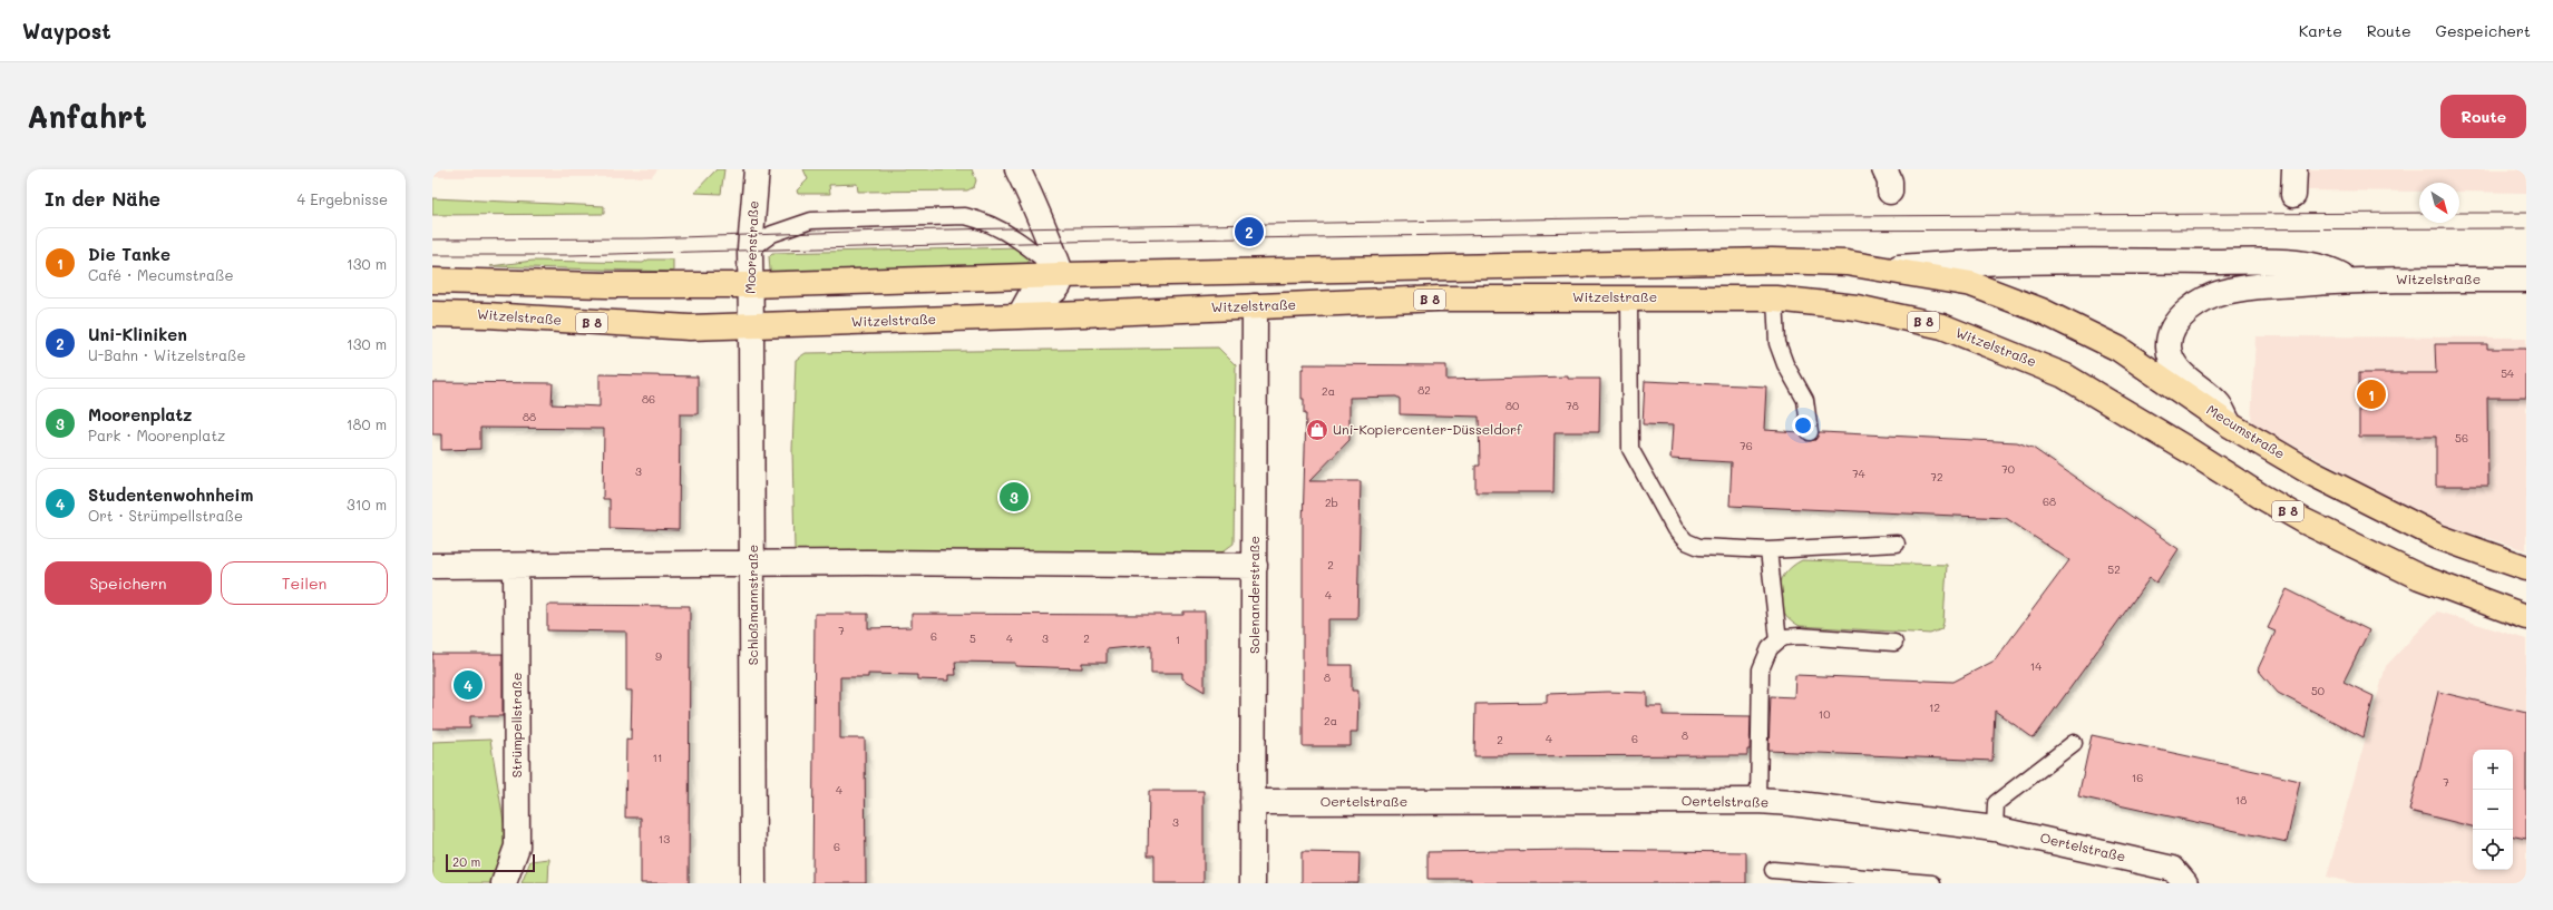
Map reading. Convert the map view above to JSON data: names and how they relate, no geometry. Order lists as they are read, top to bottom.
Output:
{
  "streets": {
    "main road": ["Witzelstraße", "B 8", "Mecumstraße"],
    "street": [
      "Moorenstraße",
      "Solenanderstraße",
      "Schloßmannstraße",
      "Strümpellstraße",
      "Oertelstraße"
    ]
  },
  "crossings": [
    ["Moorenstraße", "Witzelstraße"],
    ["Moorenstraße", "Schloßmannstraße"],
    ["Witzelstraße", "Mecumstraße"],
    ["Witzelstraße", "Solenanderstraße"],
    ["Witzelstraße", "Schloßmannstraße"],
    ["Solenanderstraße", "Oertelstraße"]
  ],
  "places": {
    "shop": ["Uni-Kopiercenter-Düsseldorf"]
  },
  "house_numbers": [
    "54",
    "82",
    "2a",
    "86",
    "80",
    "78",
    "88",
    "56",
    "76",
    "70",
    "3",
    "74",
    "72",
    "68",
    "2b",
    "2",
    "52",
    "4",
    "7",
    "6",
    "5",
    "4",
    "3",
    "2",
    "1",
    "9",
    "14",
    "8",
    "50",
    "12",
    "10",
    "2a",
    "8",
    "4",
    "6",
    "2",
    "11",
    "16",
    "7",
    "4",
    "18",
    "3",
    "13",
    "6"
  ],
  "scale_bar": "20 m",
  "north": "bottom right",
  "page": {
    "header": "Waypost",
    "nav": ["Karte", "Route", "Gespeichert"],
    "buttons": [
      "Route",
      ["Speichern", "Teilen"]
    ],
    "title": "Anfahrt",
    "heading": ["In der Nähe", "4 Ergebnisse"],
    "pins": [
      "2",
      "1",
      "3",
      "4"
    ],
    "list": [
      {
        "mark": "1",
        "name": "Die Tanke",
        "note": "Café · Mecumstraße",
        "value": "130 m"
      },
      {
        "mark": "2",
        "name": "Uni-Kliniken",
        "note": "U-Bahn · Witzelstraße",
        "value": "130 m"
      },
      {
        "mark": "3",
        "name": "Moorenplatz",
        "note": "Park · Moorenplatz",
        "value": "180 m"
      },
      {
        "mark": "4",
        "name": "Studentenwohnheim",
        "note": "Ort · Strümpellstraße",
        "value": "310 m"
      }
    ],
    "map_buttons": ["+", "−"],
    "scale": "20 m"
  }
}
